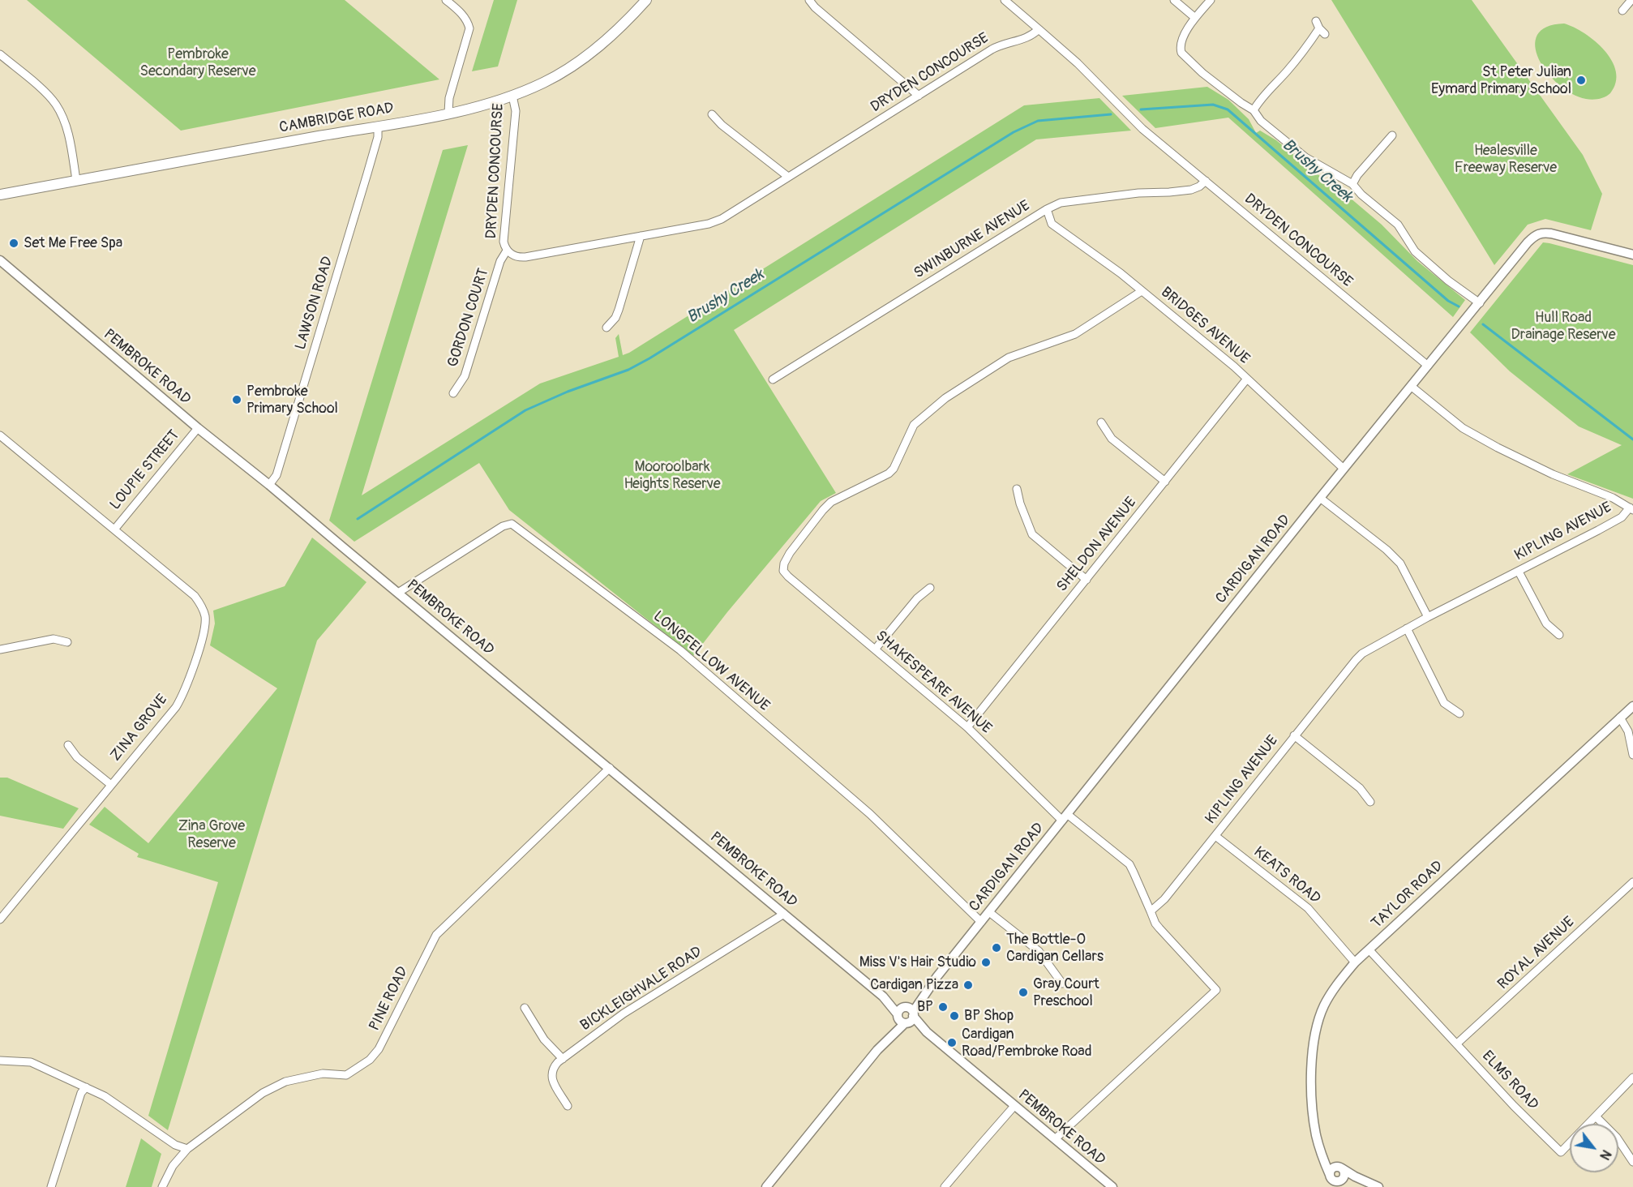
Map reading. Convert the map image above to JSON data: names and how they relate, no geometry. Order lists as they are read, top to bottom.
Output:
{
  "streets": {
    "main road": ["CAMBRIDGE ROAD"],
    "street": [
      "DRYDEN CONCOURSE",
      "SWINBURNE AVENUE",
      "LAWSON ROAD",
      "GORDON COURT",
      "BRIDGES AVENUE",
      "PEMBROKE ROAD",
      "LOUPIE STREET",
      "KIPLING AVENUE",
      "SHELDON AVENUE",
      "CARDIGAN ROAD",
      "LONGFELLOW AVENUE",
      "SHAKESPEARE AVENUE",
      "ZINA GROVE",
      "KEATS ROAD",
      "TAYLOR ROAD",
      "ROYAL AVENUE",
      "BICKLEIGHVALE ROAD",
      "PINE ROAD",
      "ELMS ROAD"
    ]
  },
  "crossings": [
    ["DRYDEN CONCOURSE", "CAMBRIDGE ROAD"],
    ["DRYDEN CONCOURSE", "SWINBURNE AVENUE"],
    ["DRYDEN CONCOURSE", "GORDON COURT"],
    ["DRYDEN CONCOURSE", "CARDIGAN ROAD"],
    ["CAMBRIDGE ROAD", "LAWSON ROAD"],
    ["SWINBURNE AVENUE", "BRIDGES AVENUE"],
    ["LAWSON ROAD", "PEMBROKE ROAD"],
    ["BRIDGES AVENUE", "SHELDON AVENUE"],
    ["BRIDGES AVENUE", "CARDIGAN ROAD"],
    ["BRIDGES AVENUE", "SHAKESPEARE AVENUE"],
    ["PEMBROKE ROAD", "LOUPIE STREET"],
    ["PEMBROKE ROAD", "CARDIGAN ROAD"],
    ["PEMBROKE ROAD", "LONGFELLOW AVENUE"],
    ["PEMBROKE ROAD", "BICKLEIGHVALE ROAD"],
    ["PEMBROKE ROAD", "PINE ROAD"],
    ["LOUPIE STREET", "ZINA GROVE"],
    ["KIPLING AVENUE", "SHAKESPEARE AVENUE"],
    ["KIPLING AVENUE", "KEATS ROAD"],
    ["SHELDON AVENUE", "SHAKESPEARE AVENUE"],
    ["CARDIGAN ROAD", "LONGFELLOW AVENUE"],
    ["CARDIGAN ROAD", "SHAKESPEARE AVENUE"],
    ["KEATS ROAD", "TAYLOR ROAD"],
    ["TAYLOR ROAD", "ELMS ROAD"],
    ["ROYAL AVENUE", "ELMS ROAD"]
  ],
  "water": ["Brushy Creek"],
  "parks": [
    "Pembroke Secondary Reserve",
    "Healesville Freeway Reserve",
    "Hull Road Drainage Reserve",
    "Mooroolbark Heights Reserve",
    "Zina Grove Reserve"
  ],
  "places": [
    "St Peter Julian Eymard Primary School",
    "Set Me Free Spa",
    "Pembroke Primary School",
    "The Bottle-O Cardigan Cellars",
    "Miss V's Hair Studio",
    "Cardigan Pizza",
    "Gray Court Preschool",
    "BP",
    "BP Shop",
    "Cardigan Road/Pembroke Road"
  ],
  "north": "bottom right"
}
